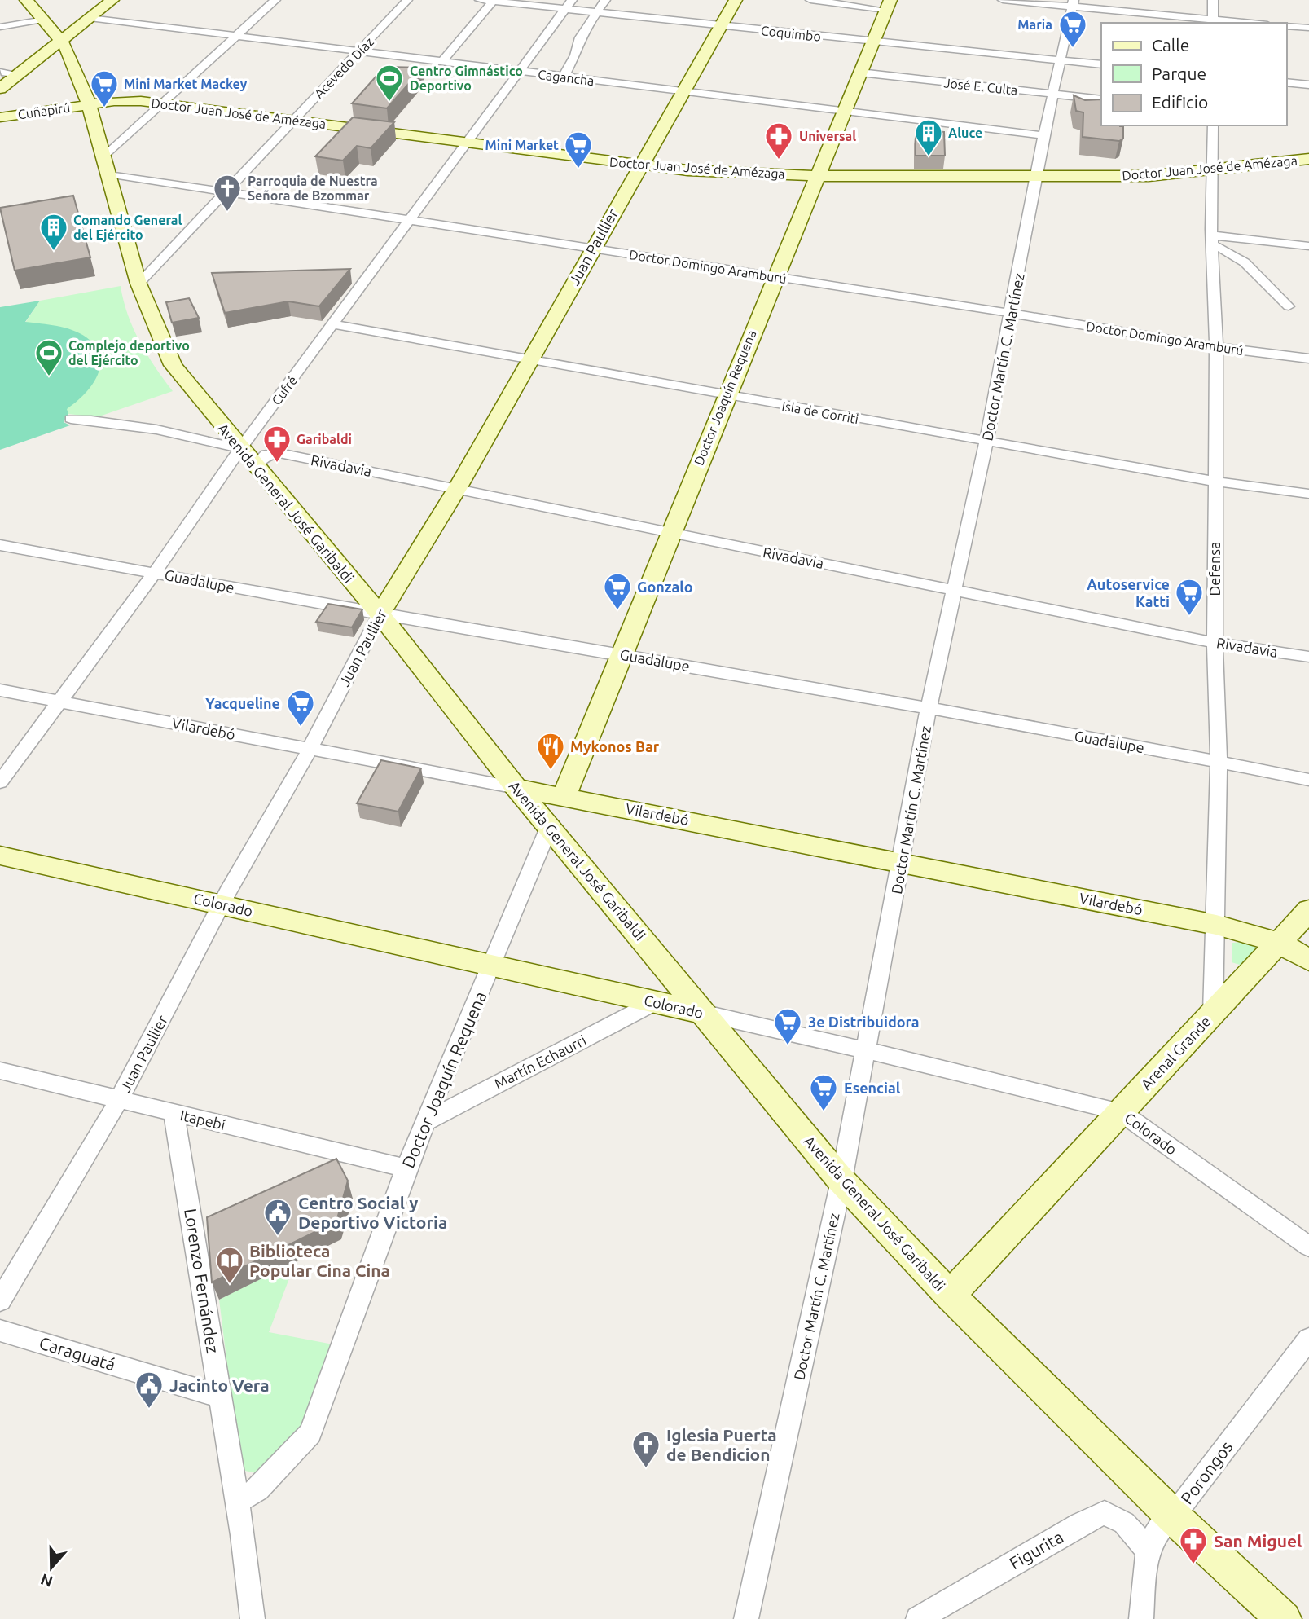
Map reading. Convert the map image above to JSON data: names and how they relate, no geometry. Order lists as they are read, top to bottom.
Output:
{
  "streets": {
    "street": [
      "Coquimbo",
      "Acevedo Díaz",
      "Cagancha",
      "José E. Culta",
      "Cuñapirú",
      "Doctor Juan José de Amézaga",
      "Juan Paullier",
      "Doctor Domingo Aramburú",
      "Doctor Martín C. Martínez",
      "Cufré",
      "Doctor Joaquín Requena",
      "Isla de Gorriti",
      "Rivadavia",
      "Avenida General José Garibaldi",
      "Defensa",
      "Guadalupe",
      "Vilardebó",
      "Colorado",
      "Arenal Grande",
      "Martín Echaurri",
      "Itapebí",
      "Lorenzo Fernández",
      "Caraguatá",
      "Porongos",
      "Figurita"
    ]
  },
  "crossings": [
    ["Coquimbo", "Juan Paullier"],
    ["Coquimbo", "Doctor Martín C. Martínez"],
    ["Coquimbo", "Cufré"],
    ["Coquimbo", "Doctor Joaquín Requena"],
    ["Acevedo Díaz", "Cagancha"],
    ["Acevedo Díaz", "Doctor Juan José de Amézaga"],
    ["Acevedo Díaz", "Doctor Domingo Aramburú"],
    ["Acevedo Díaz", "Avenida General José Garibaldi"],
    ["Cagancha", "Juan Paullier"],
    ["Cagancha", "Doctor Martín C. Martínez"],
    ["Cagancha", "Cufré"],
    ["Cagancha", "Doctor Joaquín Requena"],
    ["José E. Culta", "Doctor Martín C. Martínez"],
    ["José E. Culta", "Doctor Joaquín Requena"],
    ["Cuñapirú", "Doctor Juan José de Amézaga"],
    ["Cuñapirú", "Avenida General José Garibaldi"],
    ["Doctor Juan José de Amézaga", "Juan Paullier"],
    ["Doctor Juan José de Amézaga", "Doctor Martín C. Martínez"],
    ["Doctor Juan José de Amézaga", "Cufré"],
    ["Doctor Juan José de Amézaga", "Doctor Joaquín Requena"],
    ["Doctor Juan José de Amézaga", "Avenida General José Garibaldi"],
    ["Doctor Juan José de Amézaga", "Defensa"],
    ["Juan Paullier", "Doctor Domingo Aramburú"],
    ["Juan Paullier", "Isla de Gorriti"],
    ["Juan Paullier", "Rivadavia"],
    ["Juan Paullier", "Avenida General José Garibaldi"],
    ["Juan Paullier", "Guadalupe"],
    ["Juan Paullier", "Vilardebó"],
    ["Juan Paullier", "Colorado"],
    ["Juan Paullier", "Itapebí"],
    ["Doctor Domingo Aramburú", "Doctor Martín C. Martínez"],
    ["Doctor Domingo Aramburú", "Cufré"],
    ["Doctor Domingo Aramburú", "Doctor Joaquín Requena"],
    ["Doctor Domingo Aramburú", "Avenida General José Garibaldi"],
    ["Doctor Domingo Aramburú", "Defensa"],
    ["Doctor Martín C. Martínez", "Isla de Gorriti"],
    ["Doctor Martín C. Martínez", "Rivadavia"],
    ["Doctor Martín C. Martínez", "Avenida General José Garibaldi"],
    ["Doctor Martín C. Martínez", "Guadalupe"],
    ["Doctor Martín C. Martínez", "Vilardebó"],
    ["Doctor Martín C. Martínez", "Colorado"],
    ["Cufré", "Isla de Gorriti"],
    ["Cufré", "Rivadavia"],
    ["Cufré", "Avenida General José Garibaldi"],
    ["Cufré", "Guadalupe"],
    ["Cufré", "Vilardebó"],
    ["Doctor Joaquín Requena", "Isla de Gorriti"],
    ["Doctor Joaquín Requena", "Rivadavia"],
    ["Doctor Joaquín Requena", "Avenida General José Garibaldi"],
    ["Doctor Joaquín Requena", "Guadalupe"],
    ["Doctor Joaquín Requena", "Vilardebó"],
    ["Doctor Joaquín Requena", "Colorado"],
    ["Doctor Joaquín Requena", "Martín Echaurri"],
    ["Doctor Joaquín Requena", "Itapebí"],
    ["Doctor Joaquín Requena", "Lorenzo Fernández"],
    ["Isla de Gorriti", "Defensa"],
    ["Rivadavia", "Avenida General José Garibaldi"],
    ["Rivadavia", "Defensa"],
    ["Avenida General José Garibaldi", "Guadalupe"],
    ["Avenida General José Garibaldi", "Vilardebó"],
    ["Avenida General José Garibaldi", "Colorado"],
    ["Avenida General José Garibaldi", "Arenal Grande"],
    ["Avenida General José Garibaldi", "Porongos"],
    ["Defensa", "Guadalupe"],
    ["Defensa", "Vilardebó"],
    ["Defensa", "Arenal Grande"],
    ["Vilardebó", "Arenal Grande"],
    ["Colorado", "Arenal Grande"],
    ["Colorado", "Martín Echaurri"],
    ["Itapebí", "Lorenzo Fernández"],
    ["Lorenzo Fernández", "Caraguatá"],
    ["Porongos", "Figurita"]
  ],
  "places": {
    "supermarket": [
      "Maria",
      "Mini Market Mackey",
      "Mini Market",
      "Gonzalo",
      "Autoservice Katti",
      "Yacqueline",
      "3e Distribuidora",
      "Esencial"
    ],
    "sports": ["Centro Gimnástico Deportivo", "Complejo deportivo del Ejército"],
    "building": ["Aluce", "Comando General del Ejército"],
    "pharmacy": ["Universal", "Garibaldi", "San Miguel"],
    "church": ["Parroquia de Nuestra Señora de Bzommar", "Iglesia Puerta de Bendicion"],
    "restaurant": ["Mykonos Bar"],
    "public building": ["Centro Social y Deportivo Victoria", "Jacinto Vera"],
    "library": ["Biblioteca Popular Cina Cina"]
  },
  "legend": ["Calle", "Parque", "Edificio"],
  "north": "bottom"
}
